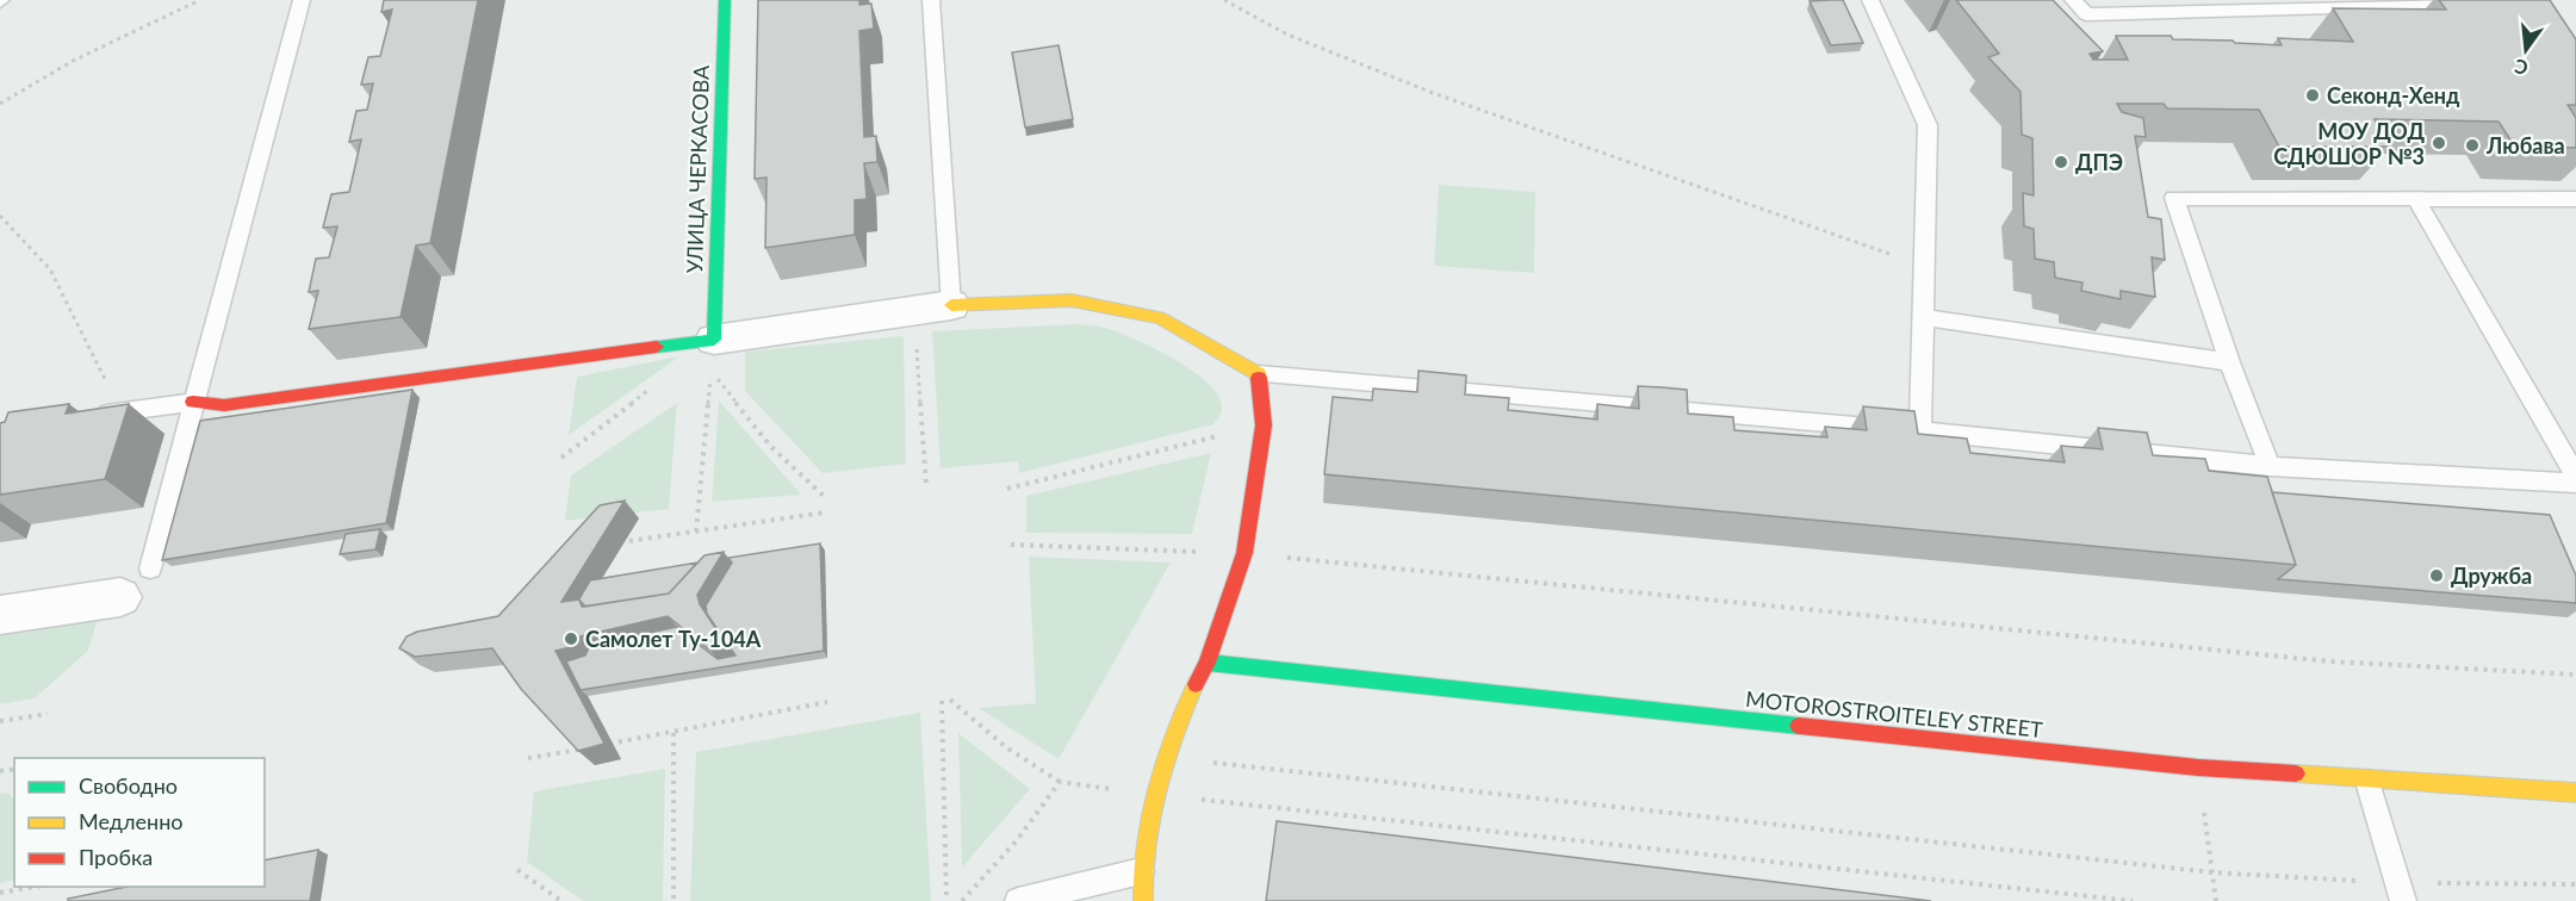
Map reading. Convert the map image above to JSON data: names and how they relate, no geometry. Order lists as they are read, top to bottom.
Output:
{
  "streets": {
    "street": ["УЛИЦА ЧЕРКАСОВА", "MOTOROSTROITELEY STREET"]
  },
  "places": [
    "Секонд-Хенд",
    "МОУ ДОД СДЮШОР №3",
    "Любава",
    "ДПЭ",
    "Дружба",
    "Самолет Ту-104А"
  ],
  "legend": ["Свободно", "Медленно", "Пробка"],
  "north": "bottom"
}
